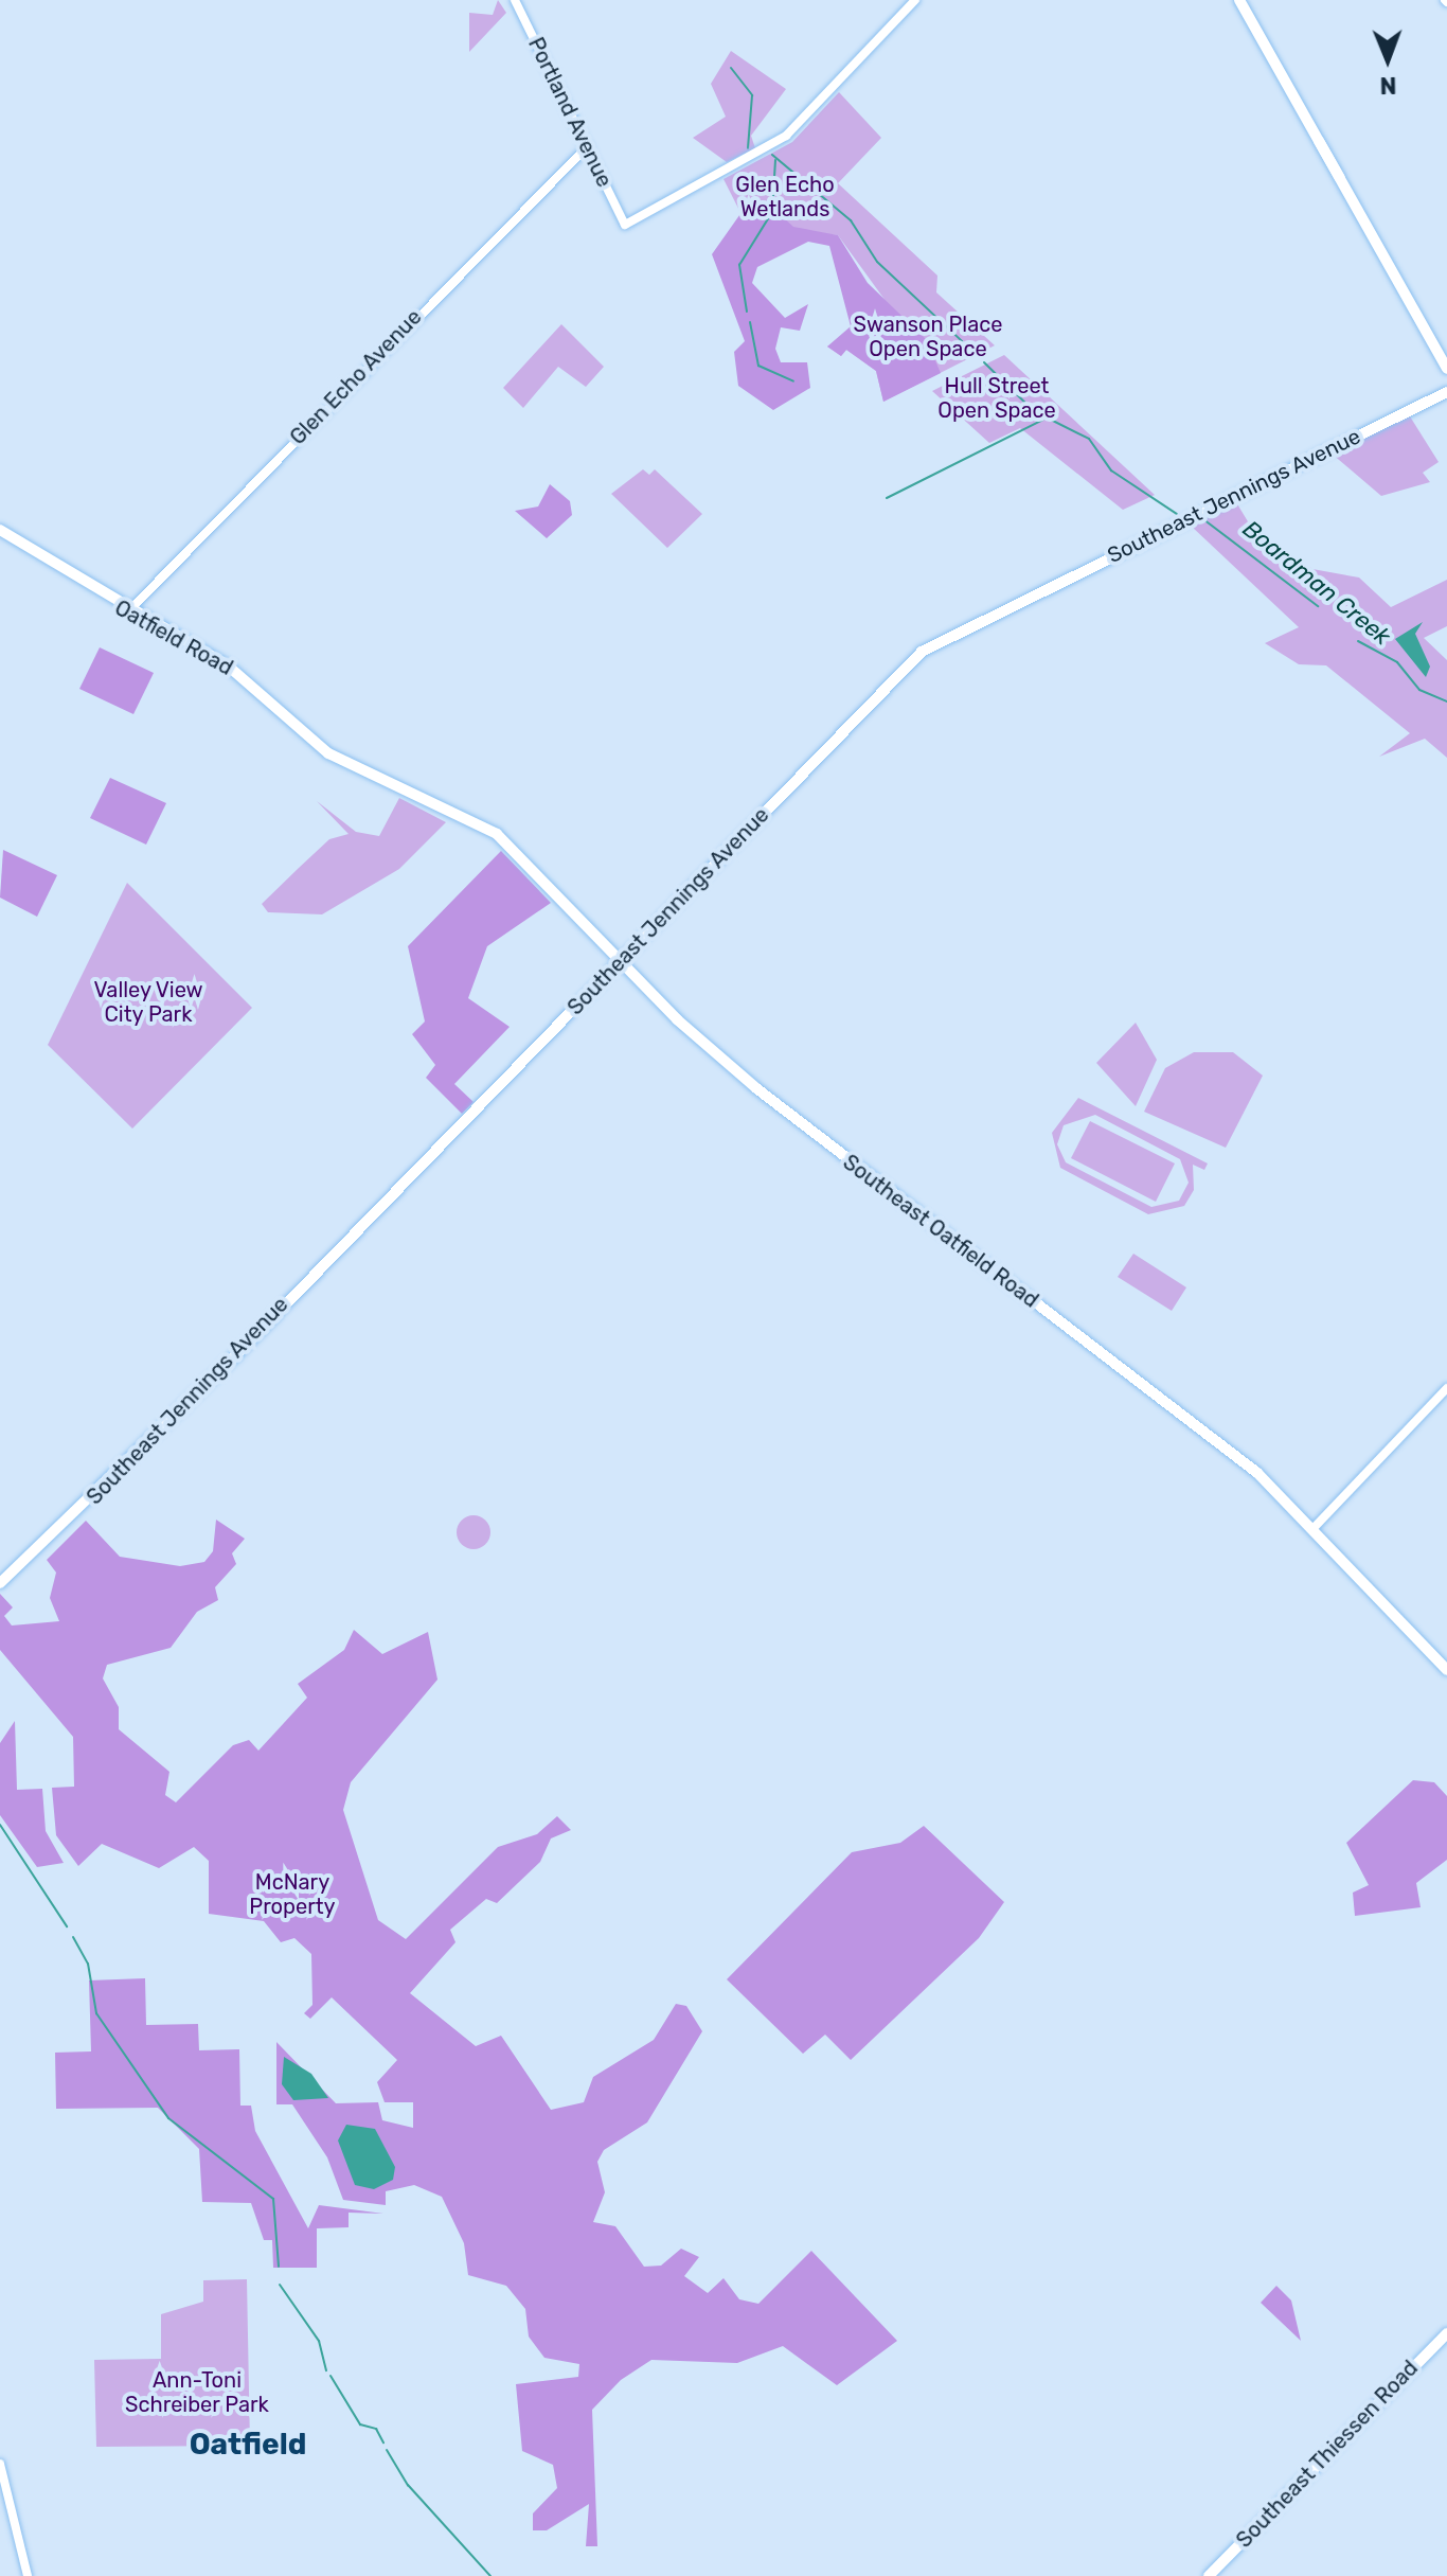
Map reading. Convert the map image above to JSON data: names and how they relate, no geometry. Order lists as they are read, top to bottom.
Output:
{
  "streets": {
    "main road": [
      "Southeast Jennings Avenue",
      "Oatfield Road",
      "Southeast Oatfield Road",
      "Southeast Thiessen Road"
    ],
    "street": ["Portland Avenue", "Glen Echo Avenue"]
  },
  "crossings": [
    ["Portland Avenue", "Glen Echo Avenue"],
    ["Glen Echo Avenue", "Oatfield Road"],
    ["Southeast Jennings Avenue", "Southeast Oatfield Road"],
    ["Oatfield Road", "Southeast Oatfield Road"]
  ],
  "districts": ["Oatfield"],
  "water": ["Boardman Creek"],
  "parks": [
    "Glen Echo Wetlands",
    "Swanson Place Open Space",
    "Hull Street Open Space",
    "Valley View City Park",
    "McNary Property",
    "Ann-Toni Schreiber Park"
  ],
  "north": "bottom"
}
